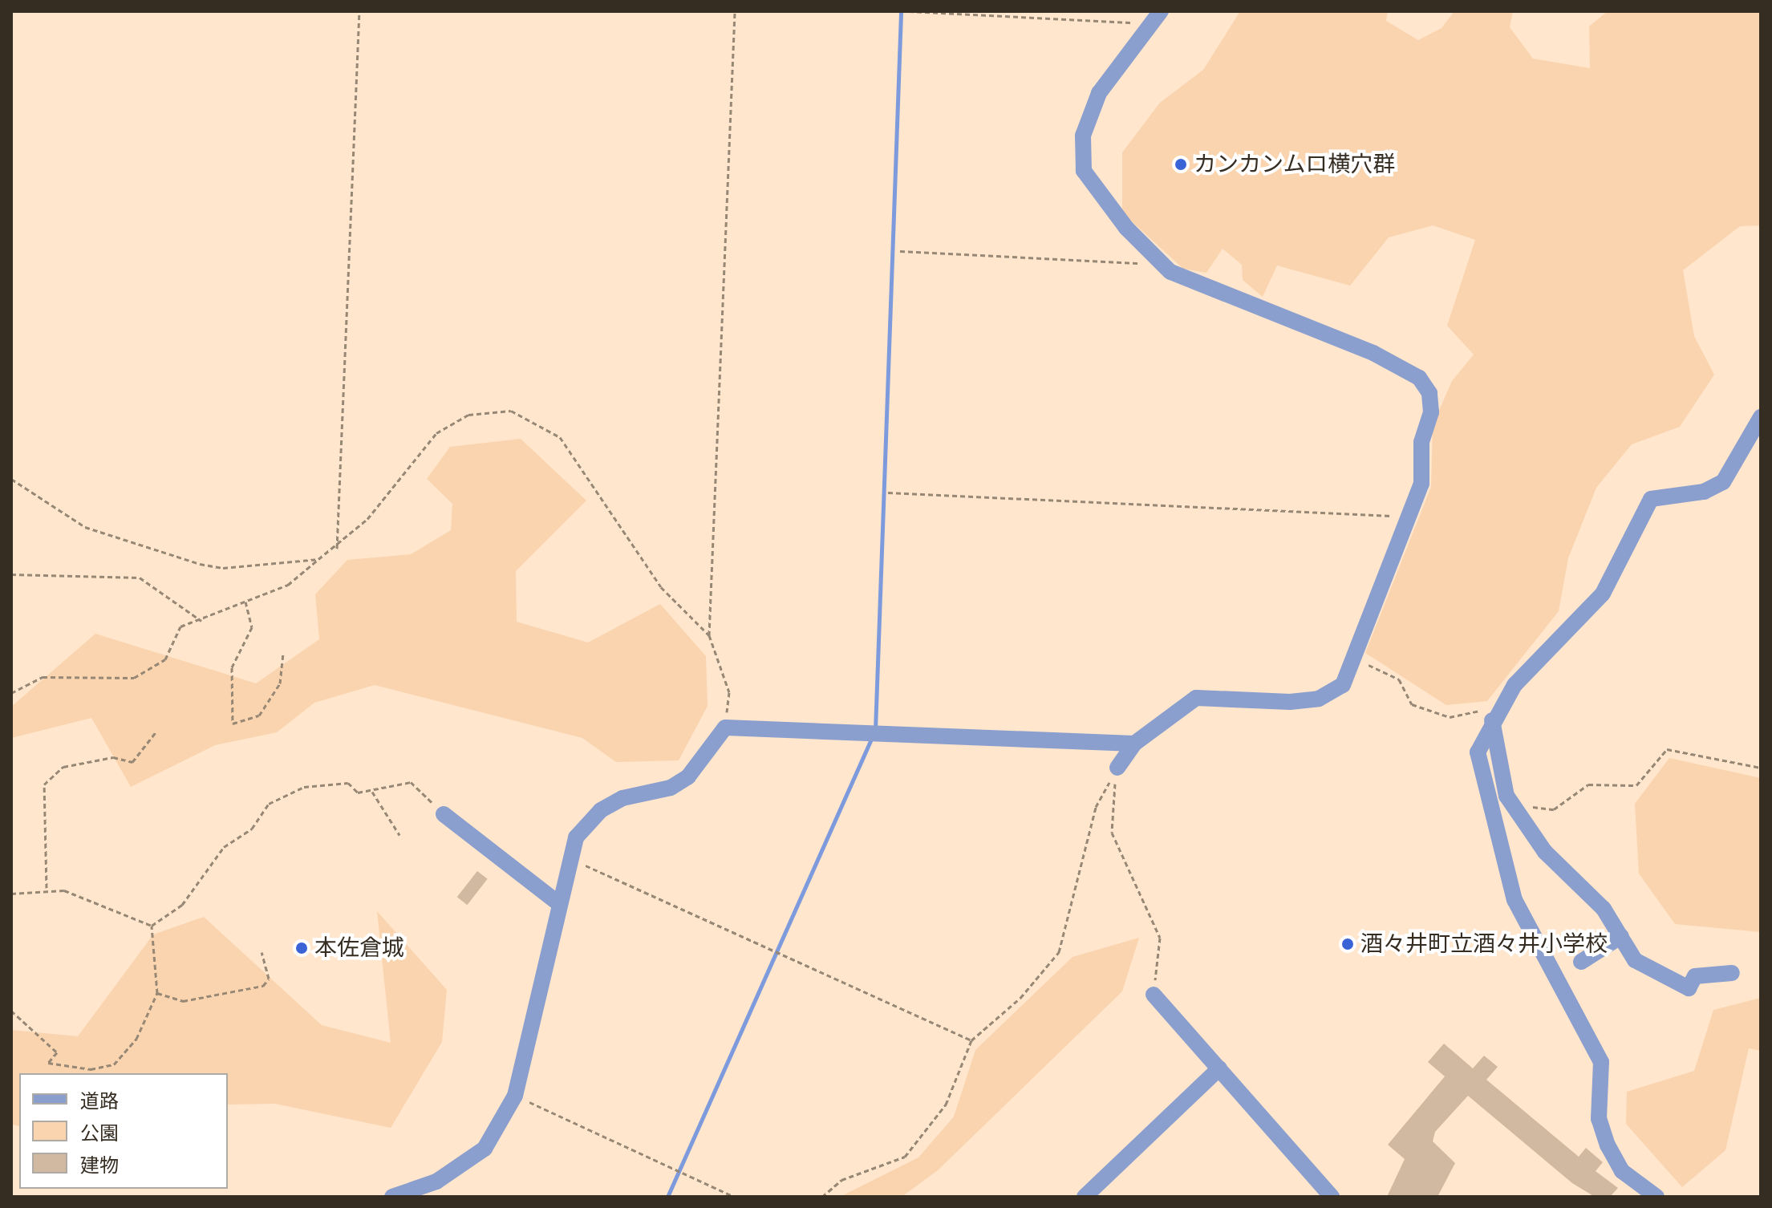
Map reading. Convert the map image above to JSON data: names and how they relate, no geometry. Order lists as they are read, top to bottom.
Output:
{
  "places": ["カンカンムロ横穴群", "酒々井町立酒々井小学校", "本佐倉城"],
  "legend": ["道路", "公園", "建物"]
}
